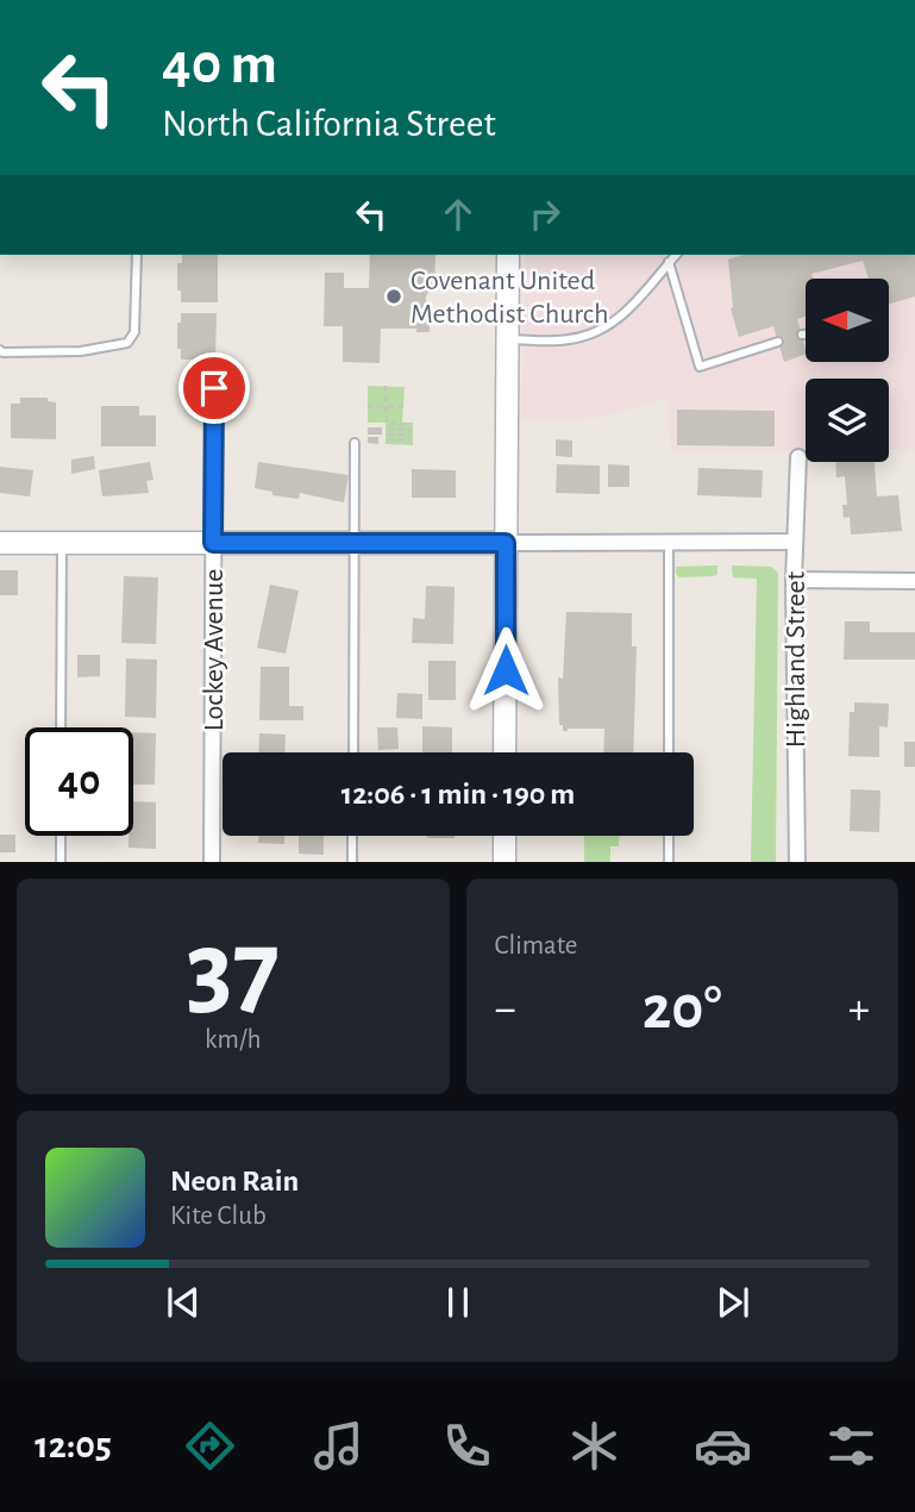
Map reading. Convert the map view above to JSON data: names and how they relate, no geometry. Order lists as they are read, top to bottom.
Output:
{
  "streets": {
    "street": ["Lockey Avenue", "Highland Street"]
  },
  "places": ["Covenant United Methodist Church"],
  "north": "left",
  "page": {
    "turn": ["40 m", "North California Street"],
    "limit": "40",
    "trip": "12:06 · 1 min · 190 m",
    "tile": [
      ["37", "km/h"],
      "Climate"
    ],
    "heat": ["−", "20°", "+"],
    "song": ["Neon Rain", "Kite Club"],
    "tabs": "12:05"
  }
}
